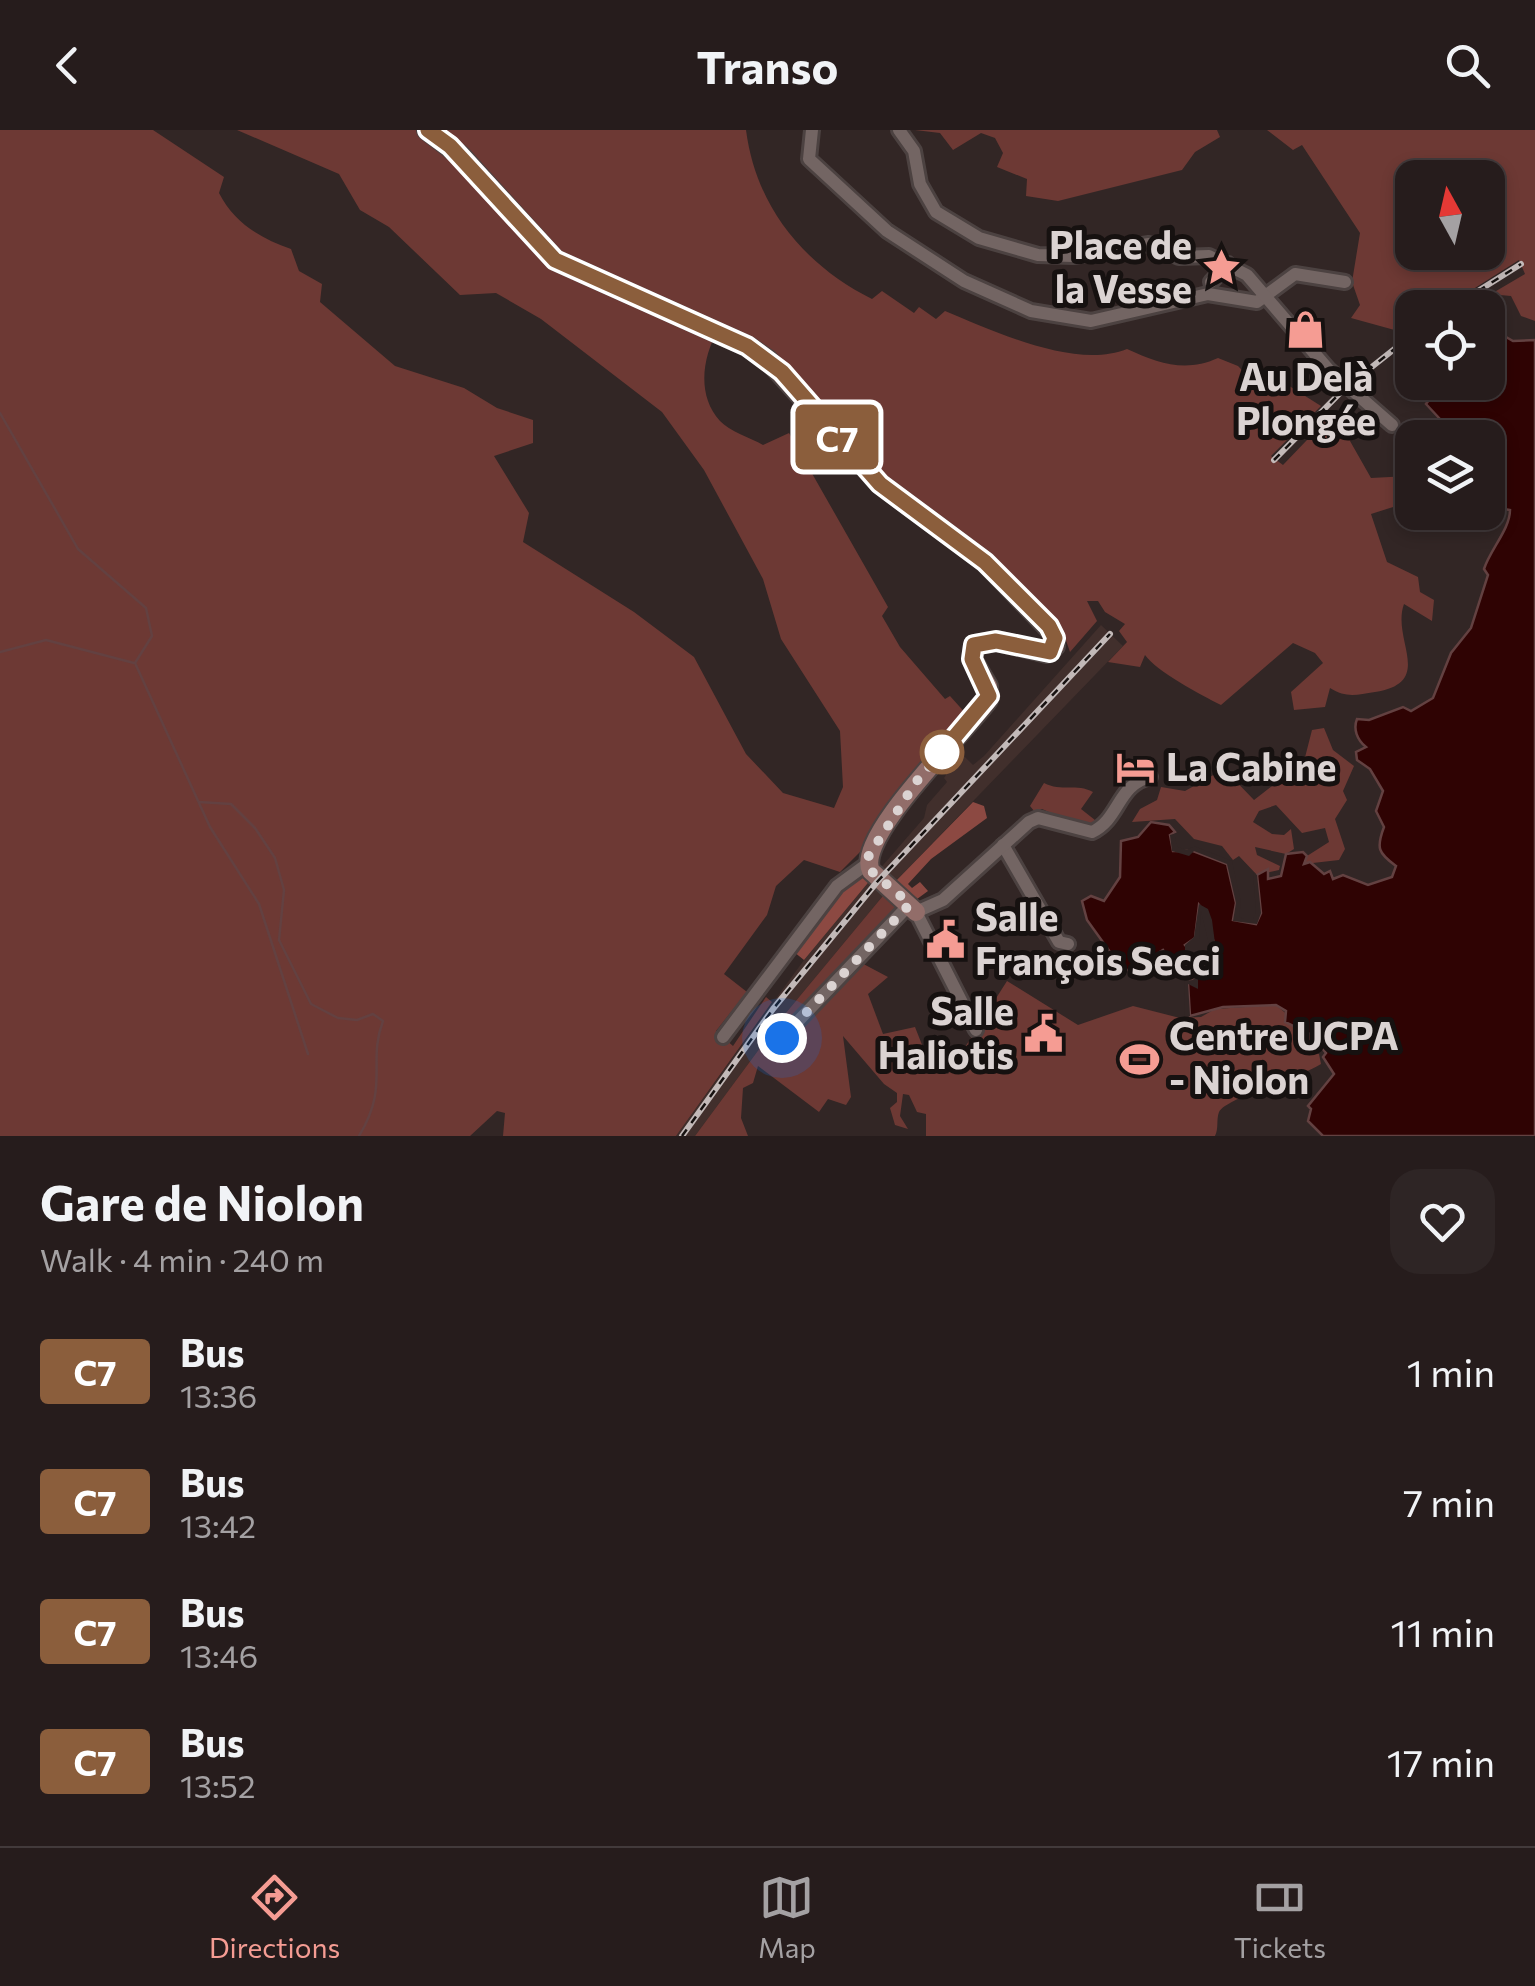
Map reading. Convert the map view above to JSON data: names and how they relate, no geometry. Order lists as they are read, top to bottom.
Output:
{
  "places": {
    "place": ["Place de la Vesse"],
    "shop": ["Au Delà Plongée"],
    "hotel": ["La Cabine"],
    "public building": ["Salle François Secci", "Salle Haliotis"],
    "sports": ["Centre UCPA - Niolon"]
  },
  "lines": ["bus line C7"],
  "north": "top",
  "page": {
    "header": "Transo",
    "on_map": "C7",
    "heading": ["Gare de Niolon", "Walk · 4 min · 240 m"],
    "list": [
      {
        "mark": "C7",
        "name": "Bus",
        "note": "13:36",
        "value": "1 min"
      },
      {
        "mark": "C7",
        "name": "Bus",
        "note": "13:42",
        "value": "7 min"
      },
      {
        "mark": "C7",
        "name": "Bus",
        "note": "13:46",
        "value": "11 min"
      },
      {
        "mark": "C7",
        "name": "Bus",
        "note": "13:52",
        "value": "17 min"
      }
    ],
    "tabs": ["Directions", "Map", "Tickets"]
  }
}
